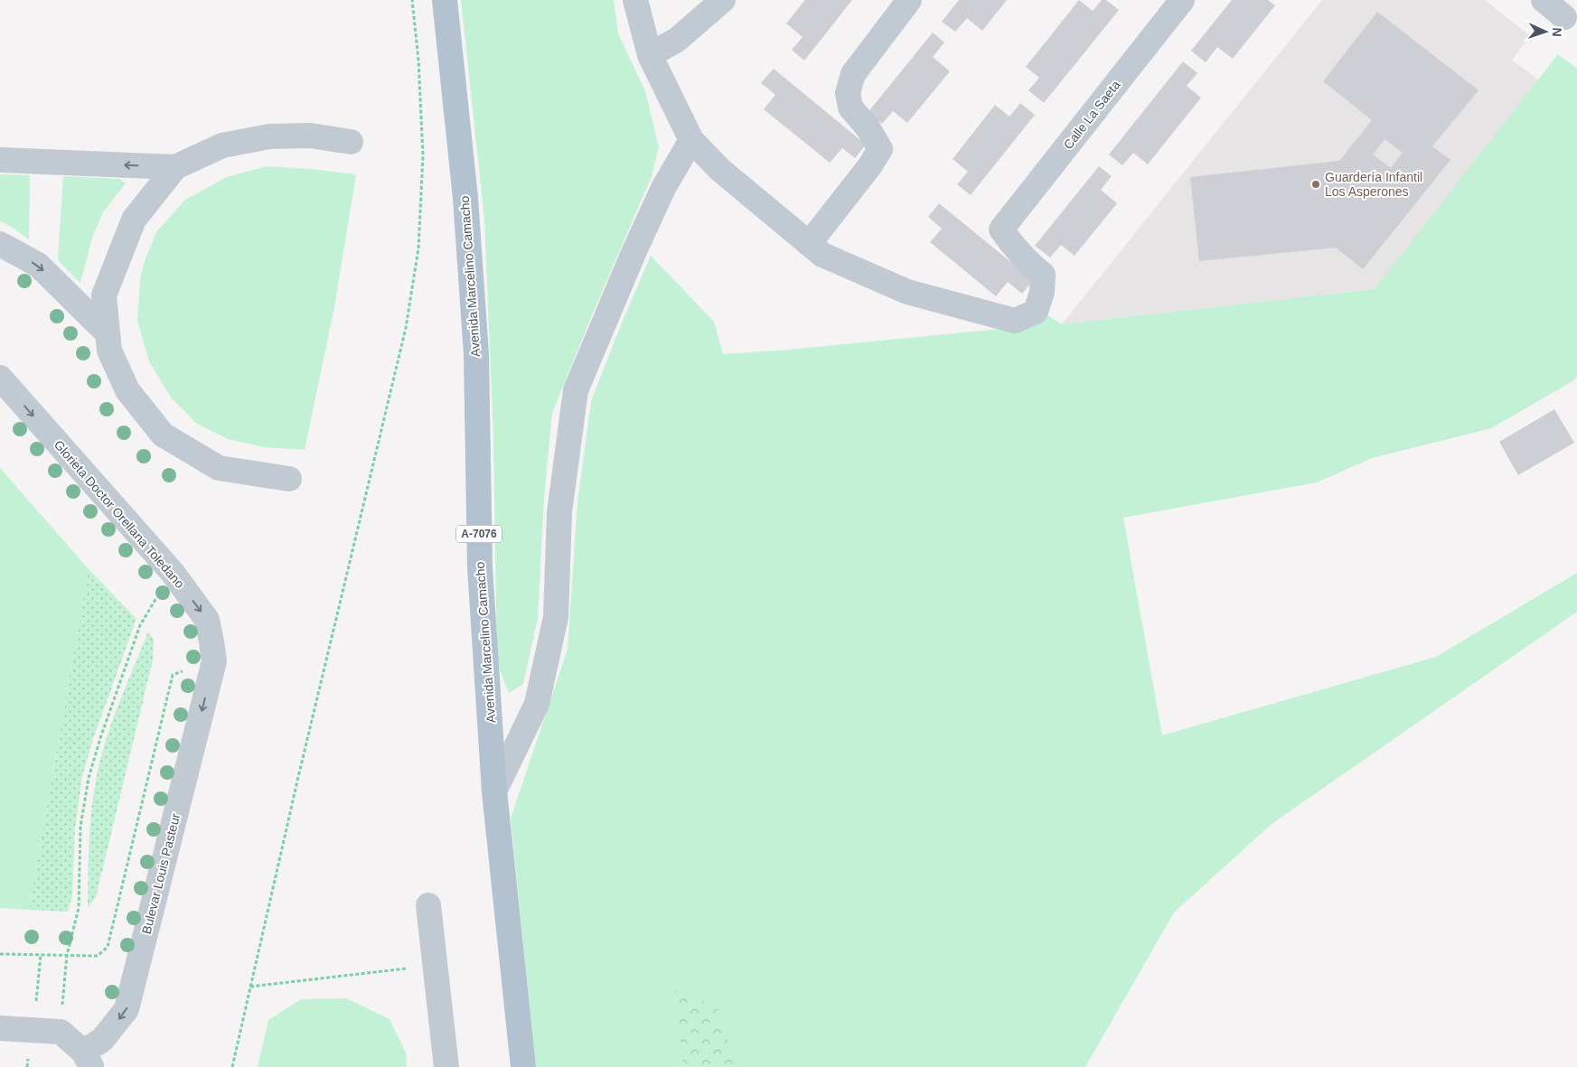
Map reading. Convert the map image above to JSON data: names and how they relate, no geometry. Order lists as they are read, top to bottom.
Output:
{
  "streets": {
    "main road": ["Avenida Marcelino Camacho", "A-7076"],
    "street": ["Calle La Saeta", "Glorieta Doctor Orellana Toledano", "Bulevar Louis Pasteur"]
  },
  "crossings": [
    ["Glorieta Doctor Orellana Toledano", "Bulevar Louis Pasteur"]
  ],
  "one_way": ["Glorieta Doctor Orellana Toledano", "Bulevar Louis Pasteur"],
  "places": ["Guardería Infantil Los Asperones"],
  "north": "right"
}
